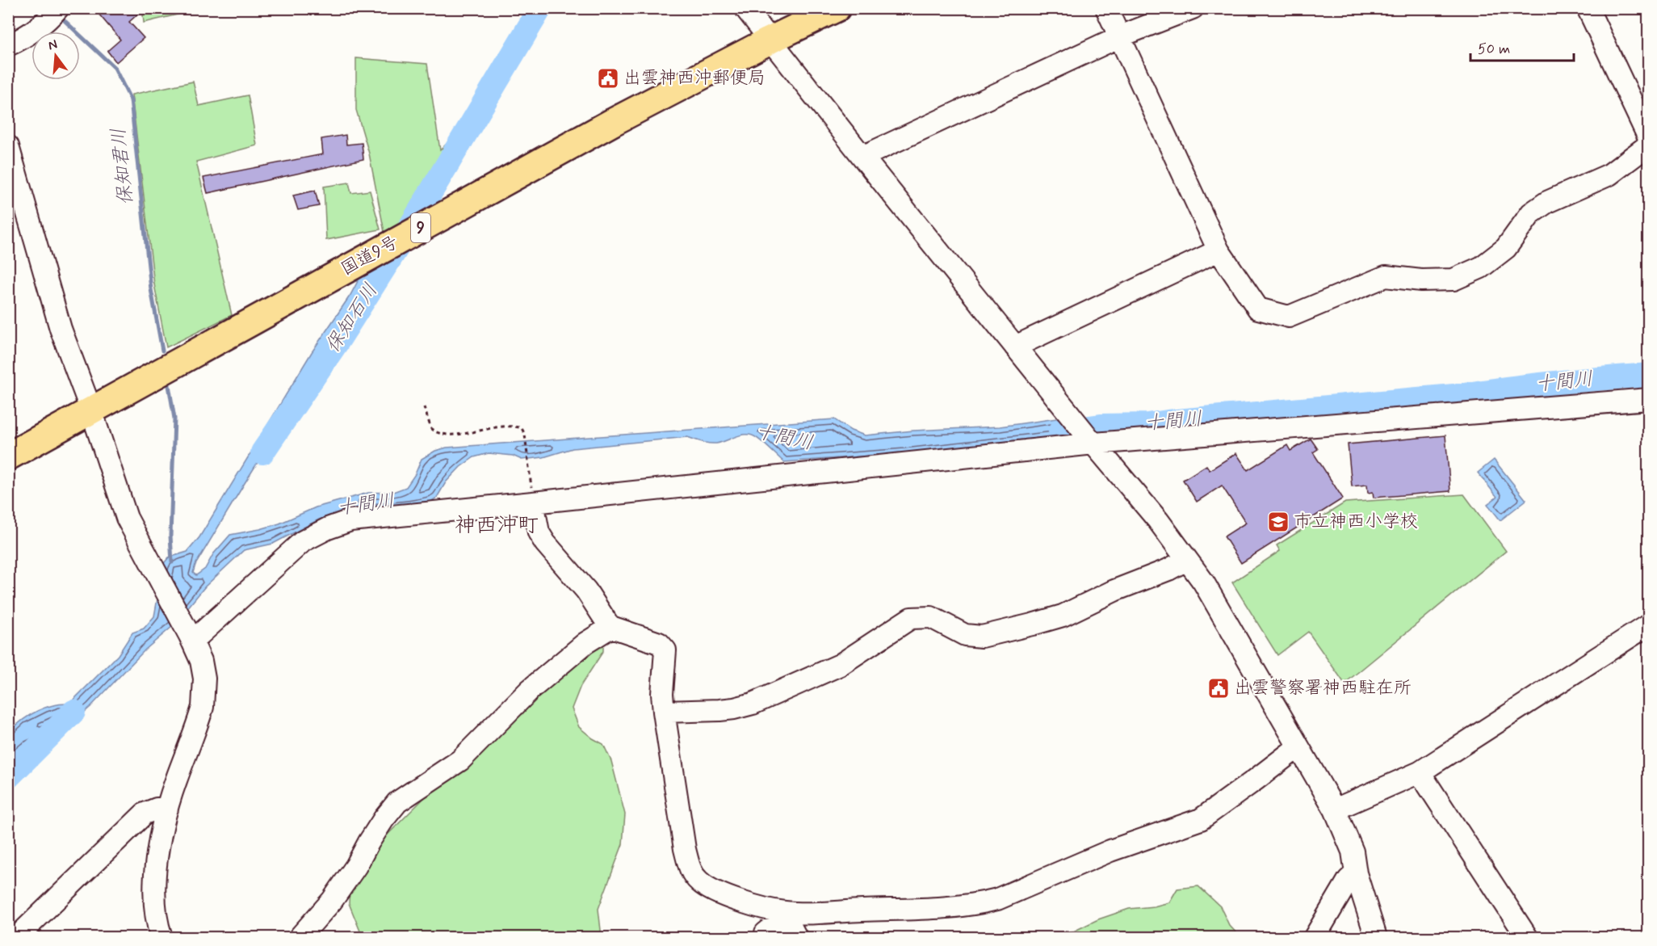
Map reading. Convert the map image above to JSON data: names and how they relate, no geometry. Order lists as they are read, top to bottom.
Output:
{
  "streets": {
    "highway": ["9", "国道9号"]
  },
  "districts": ["神西沖町"],
  "water": ["保知君川", "保知石川", "十間川"],
  "places": {
    "public building": ["出雲神西沖郵便局", "出雲警察署神西駐在所"],
    "school or university": ["市立神西小学校"]
  },
  "scale_bar": "50 m",
  "north": "top"
}
